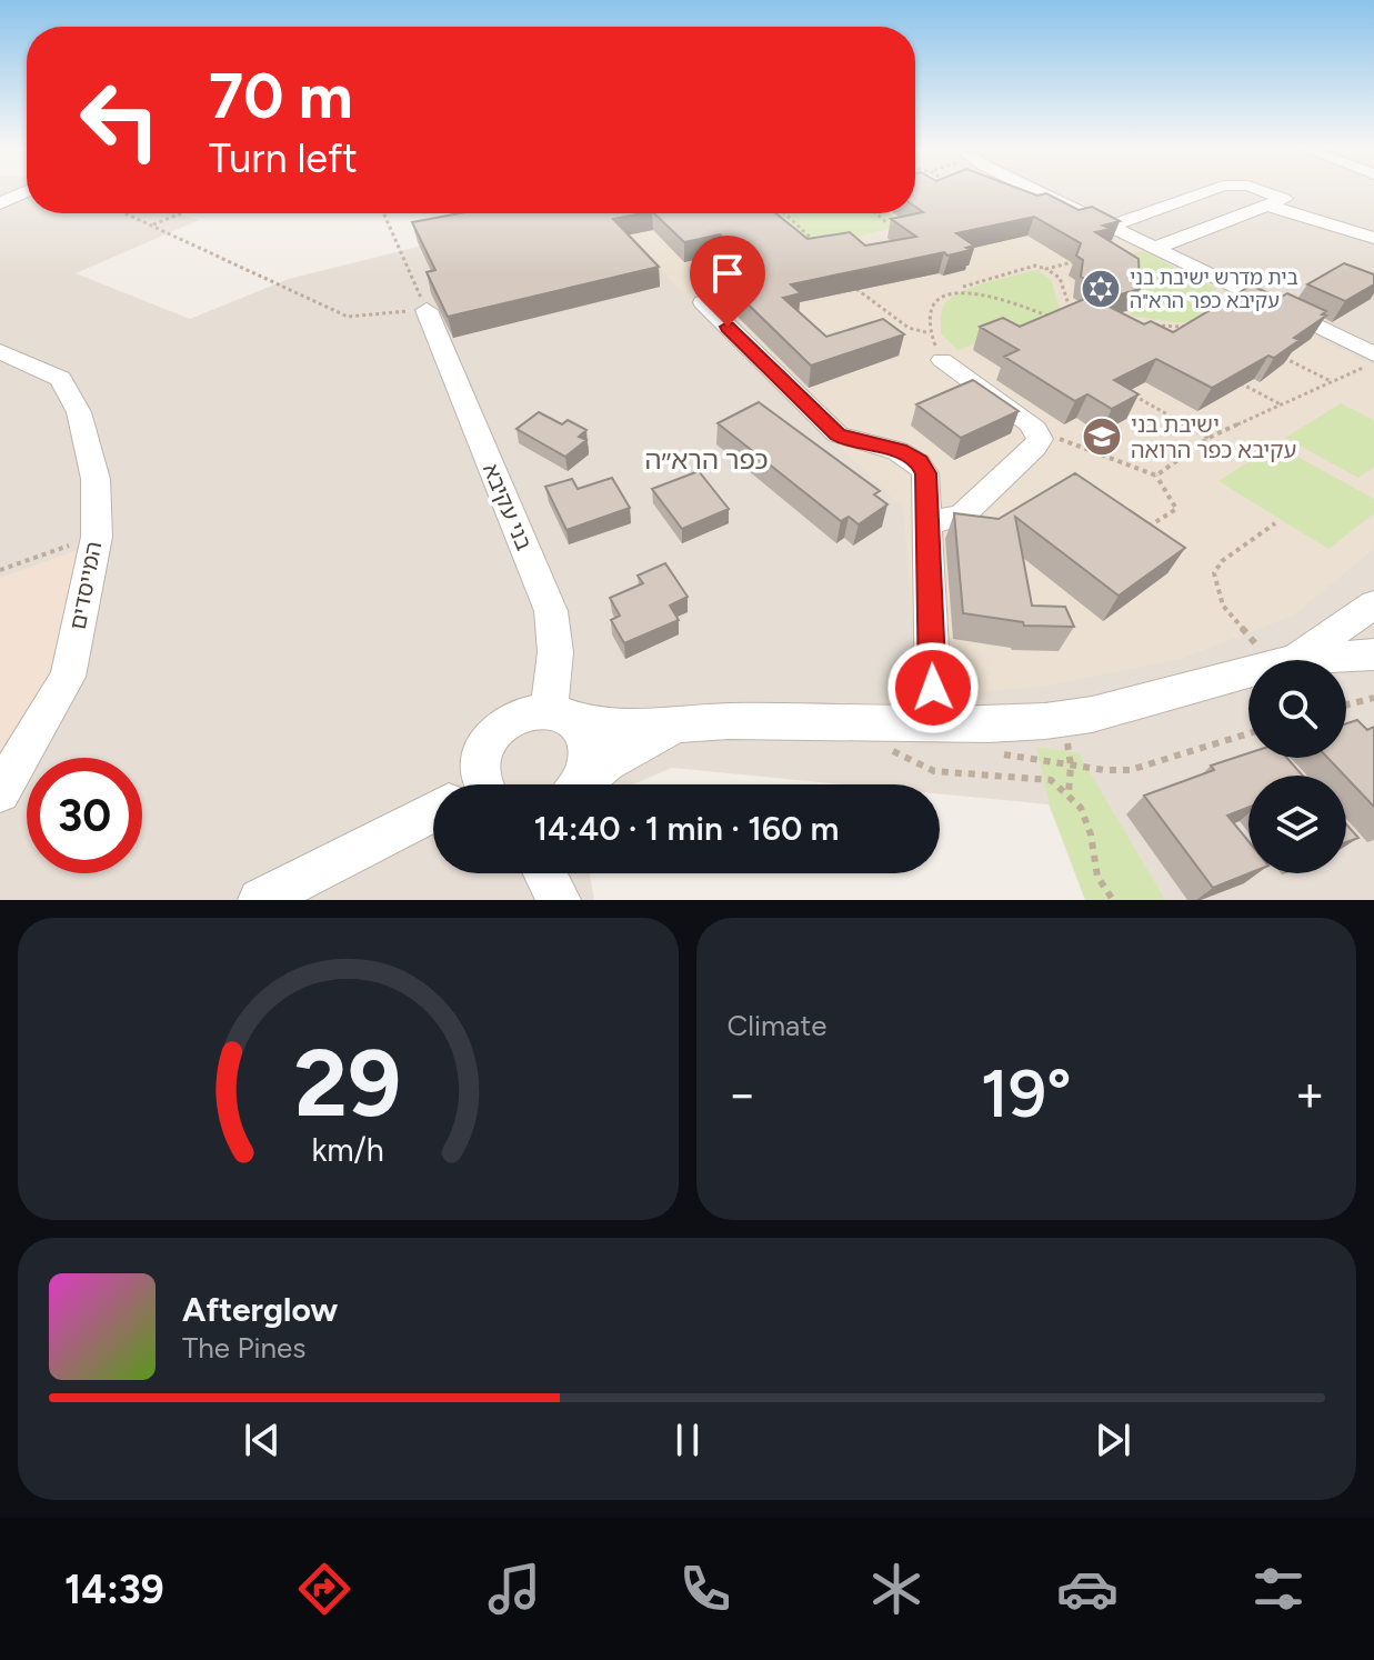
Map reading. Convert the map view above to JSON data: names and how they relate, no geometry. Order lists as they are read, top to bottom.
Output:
{
  "streets": {
    "street": ["בני עקיבא", "המייסדים"]
  },
  "districts": ["כפר הרא״ה"],
  "places": {
    "synagogue": ["בית מדרש ישיבת בני עקיבא כפר הרא\"ה"],
    "school or university": ["ישיבת בני עקיבא כפר הרואה"]
  },
  "page": {
    "turn": ["70 m", "Turn left"],
    "limit": "30",
    "trip": "14:40 · 1 min · 160 m",
    "tile": "Climate",
    "heat": ["−", "19°", "+"],
    "song": ["Afterglow", "The Pines"],
    "tabs": "14:39",
    "gauge": ["29", "km/h"]
  }
}
